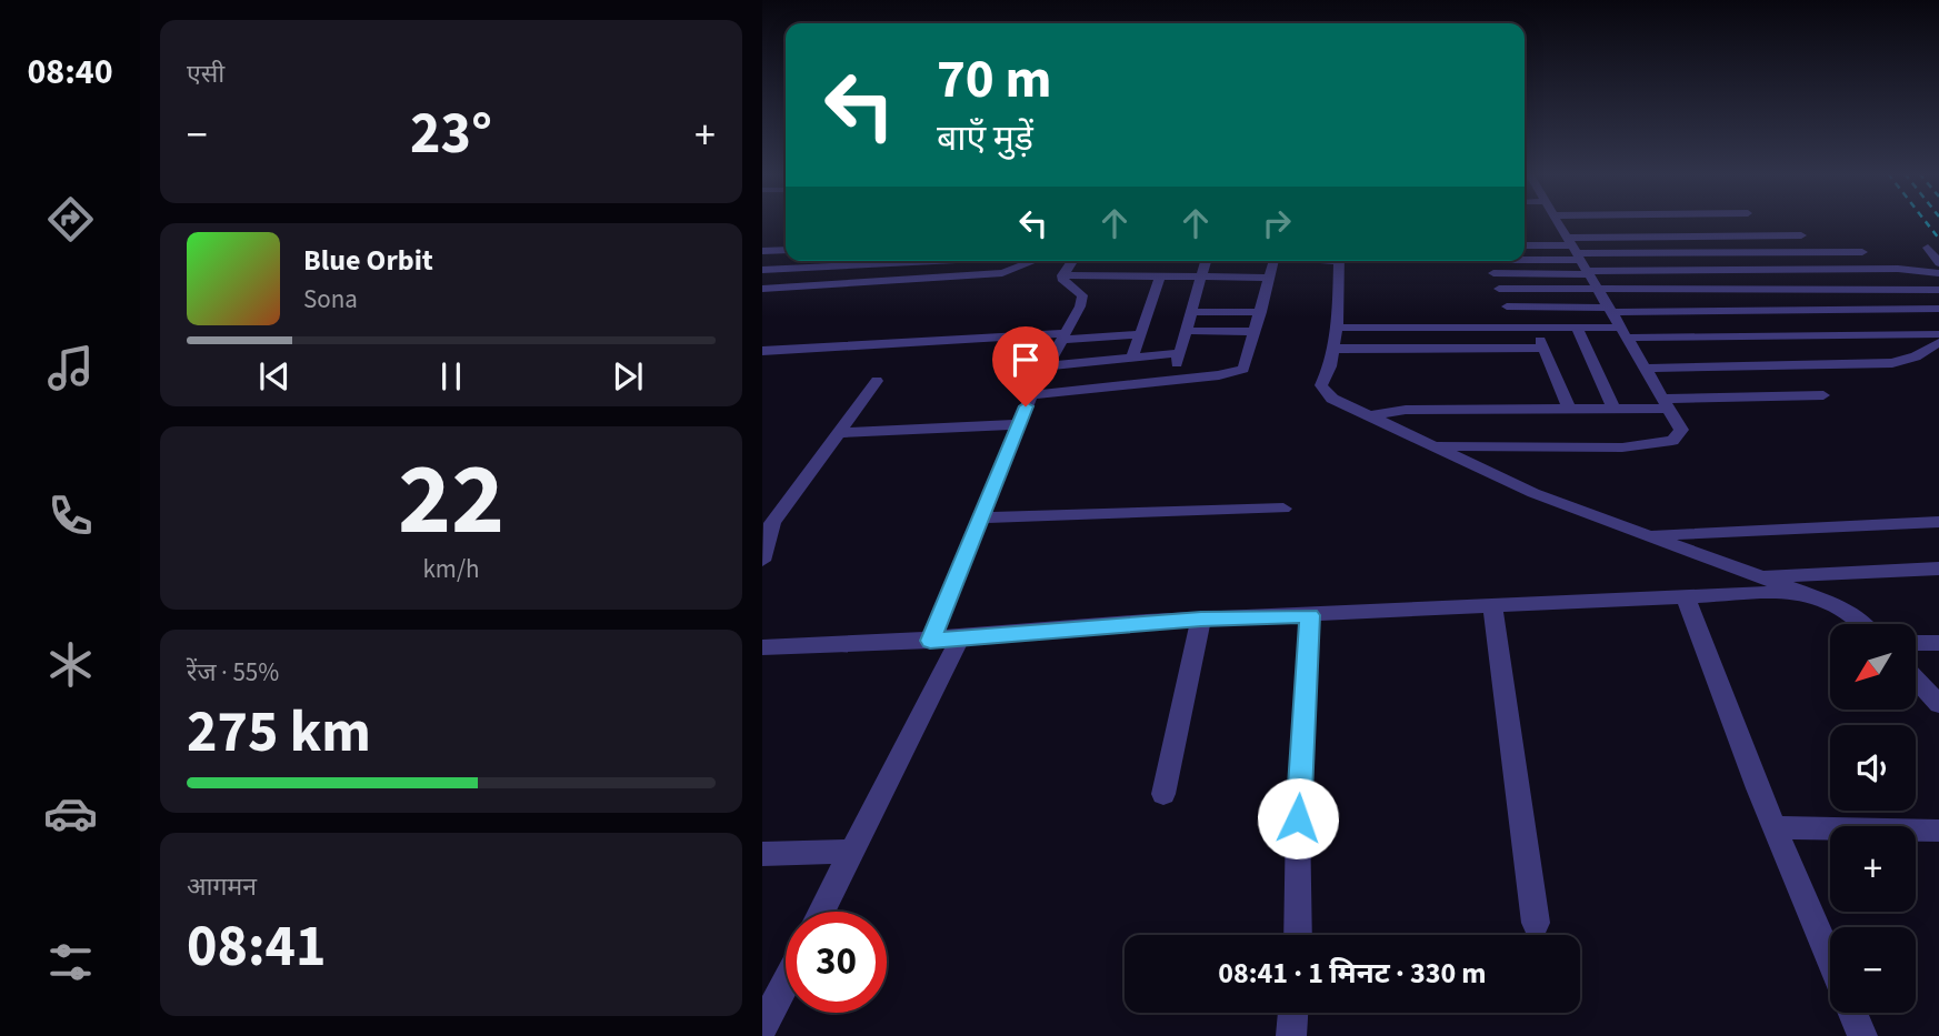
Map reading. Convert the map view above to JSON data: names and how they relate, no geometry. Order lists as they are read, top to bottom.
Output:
{
  "north": "bottom left",
  "page": {
    "tabs": "08:40",
    "tile": [
      "एसी",
      ["22", "km/h"],
      ["रेंज · 55%", "275 km"],
      ["आगमन", "08:41"]
    ],
    "turn": ["70 m", "बाएँ मुड़ें"],
    "heat": ["−", "23°", "+"],
    "song": ["Blue Orbit", "Sona"],
    "map_buttons": ["+", "−"],
    "limit": "30",
    "trip": "08:41 · 1 मिनट · 330 m"
  }
}
